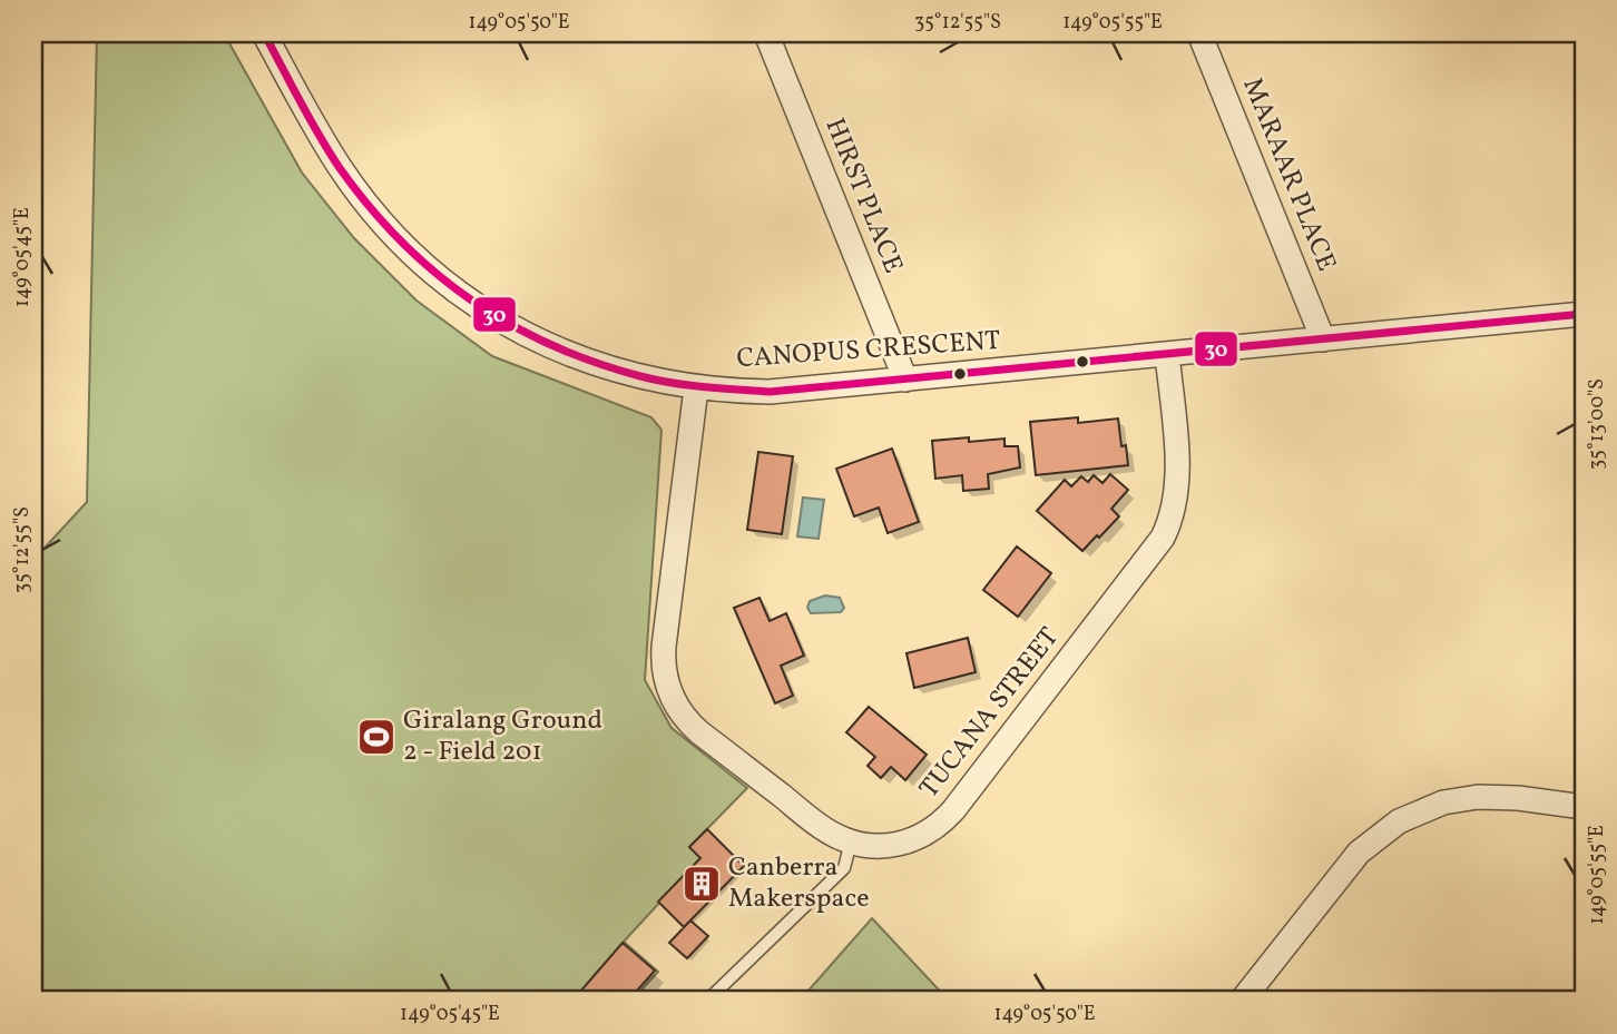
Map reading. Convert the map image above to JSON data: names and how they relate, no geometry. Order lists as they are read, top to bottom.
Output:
{
  "streets": {
    "street": [
      "MARAAR PLACE",
      "HIRST PLACE",
      "CANOPUS CRESCENT",
      "TUCANA STREET"
    ]
  },
  "crossings": [
    ["MARAAR PLACE", "CANOPUS CRESCENT"],
    ["HIRST PLACE", "CANOPUS CRESCENT"],
    ["CANOPUS CRESCENT", "TUCANA STREET"]
  ],
  "places": {
    "sports": ["Giralang Ground 2 - Field 201"],
    "building": ["Canberra Makerspace"]
  },
  "lines": ["transit line 30"],
  "coordinates": [
    "149°05'50\"E",
    "35°12'55\"S",
    "149°05'55\"E",
    "149°05'45\"E",
    "35°13'00\"S"
  ]
}
